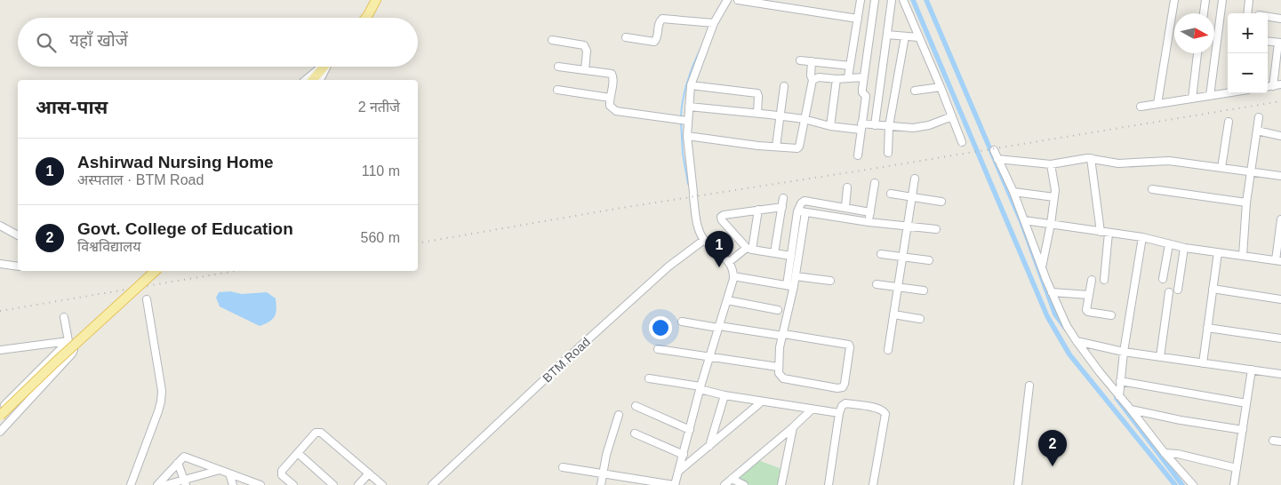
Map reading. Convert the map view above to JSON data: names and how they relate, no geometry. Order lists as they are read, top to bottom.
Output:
{
  "streets": {
    "street": ["BTM Road"]
  },
  "north": "right",
  "page": {
    "map_buttons": ["+", "−"],
    "search": "यहाँ खोजें",
    "heading": ["आस-पास", "2 नतीजे"],
    "list": [
      {
        "mark": "1",
        "name": "Ashirwad Nursing Home",
        "note": "अस्पताल · BTM Road",
        "value": "110 m"
      },
      {
        "mark": "2",
        "name": "Govt. College of Education",
        "note": "विश्वविद्यालय",
        "value": "560 m"
      }
    ],
    "pins": ["1", "2"]
  }
}
